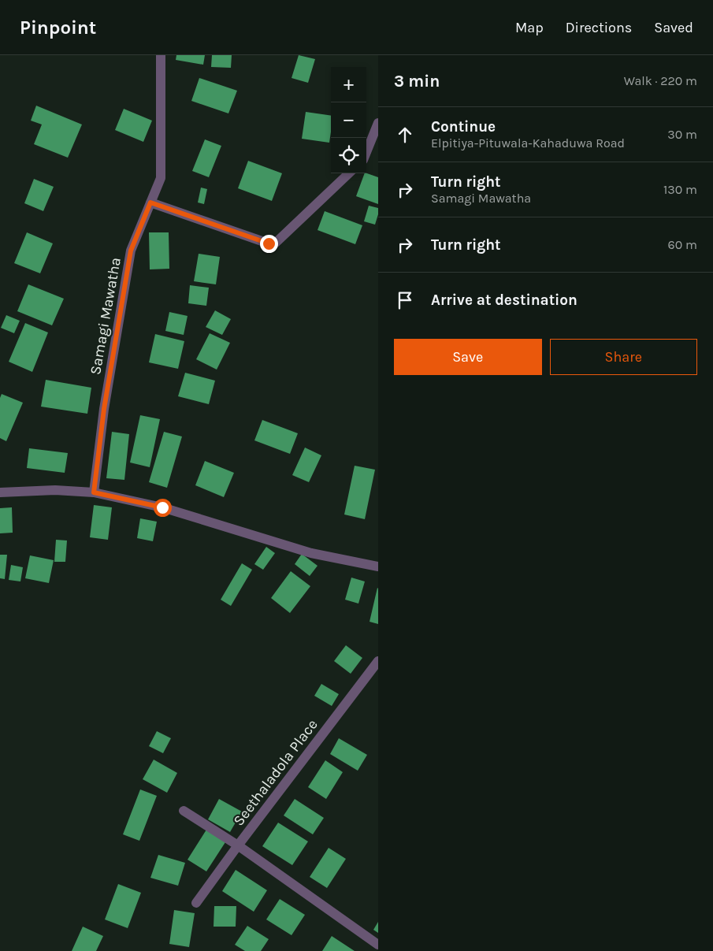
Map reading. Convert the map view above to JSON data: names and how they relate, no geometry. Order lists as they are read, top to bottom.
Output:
{
  "streets": {
    "street": ["Samagi Mawatha", "Seethaladola Place"]
  },
  "page": {
    "header": "Pinpoint",
    "nav": ["Map", "Directions", "Saved"],
    "heading": ["3 min", "Walk · 220 m"],
    "map_buttons": ["+", "−"],
    "list": [
      ["Continue", "Elpitiya-Pituwala-Kahaduwa Road", "30 m"],
      ["Turn right", "Samagi Mawatha", "130 m"],
      ["Turn right", "60 m"],
      "Arrive at destination"
    ],
    "buttons": ["Save", "Share"]
  }
}
